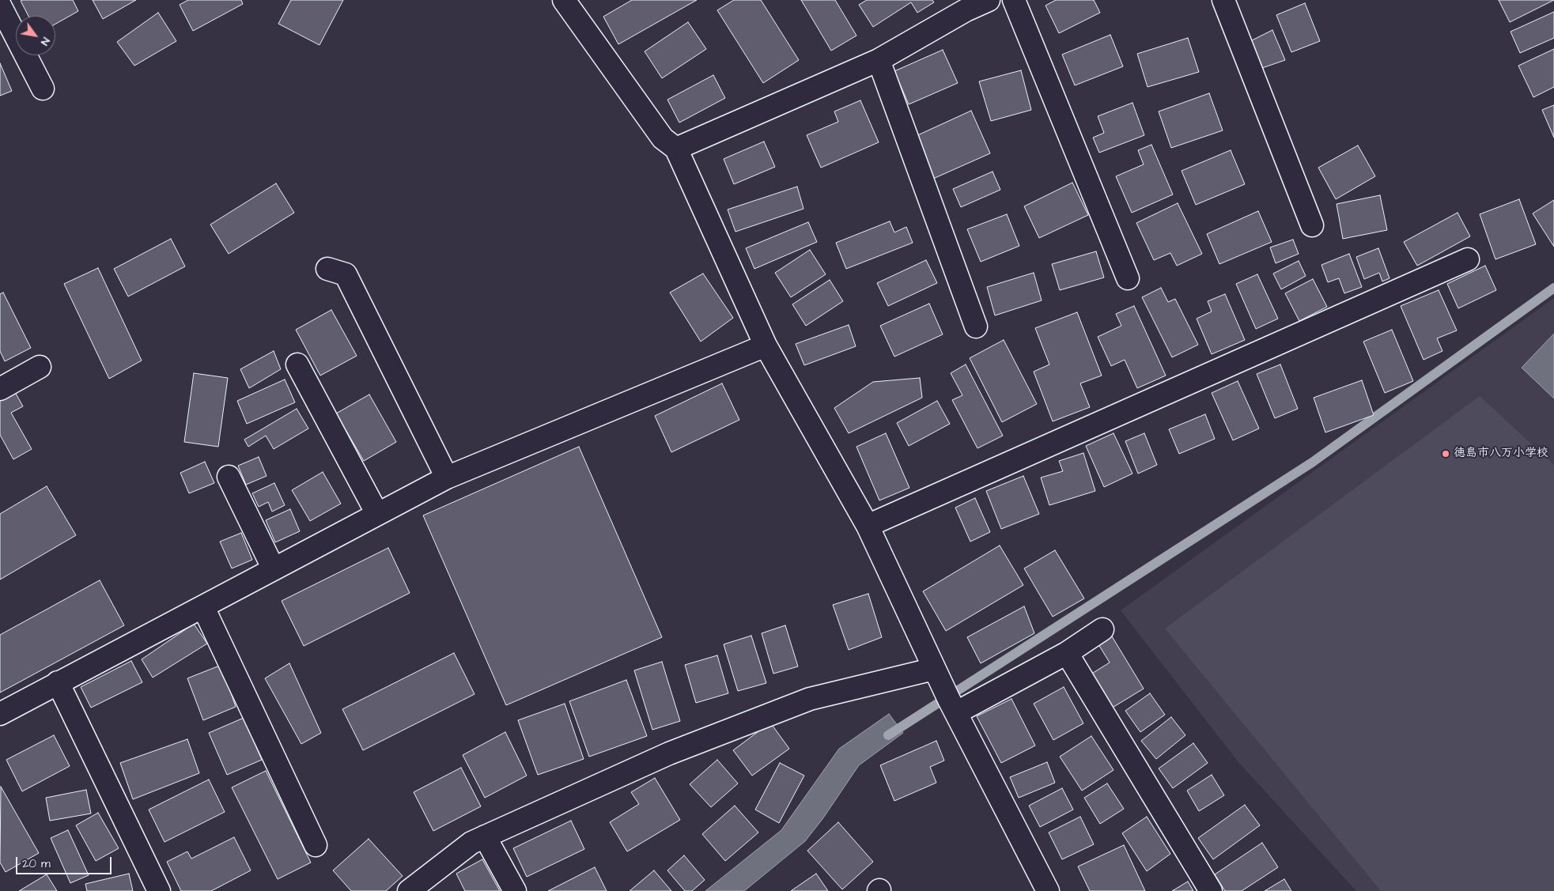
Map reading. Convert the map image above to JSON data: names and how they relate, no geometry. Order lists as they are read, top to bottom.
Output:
{
  "places": ["徳島市八万小学校"],
  "scale_bar": "20 m",
  "north": "bottom right"
}
